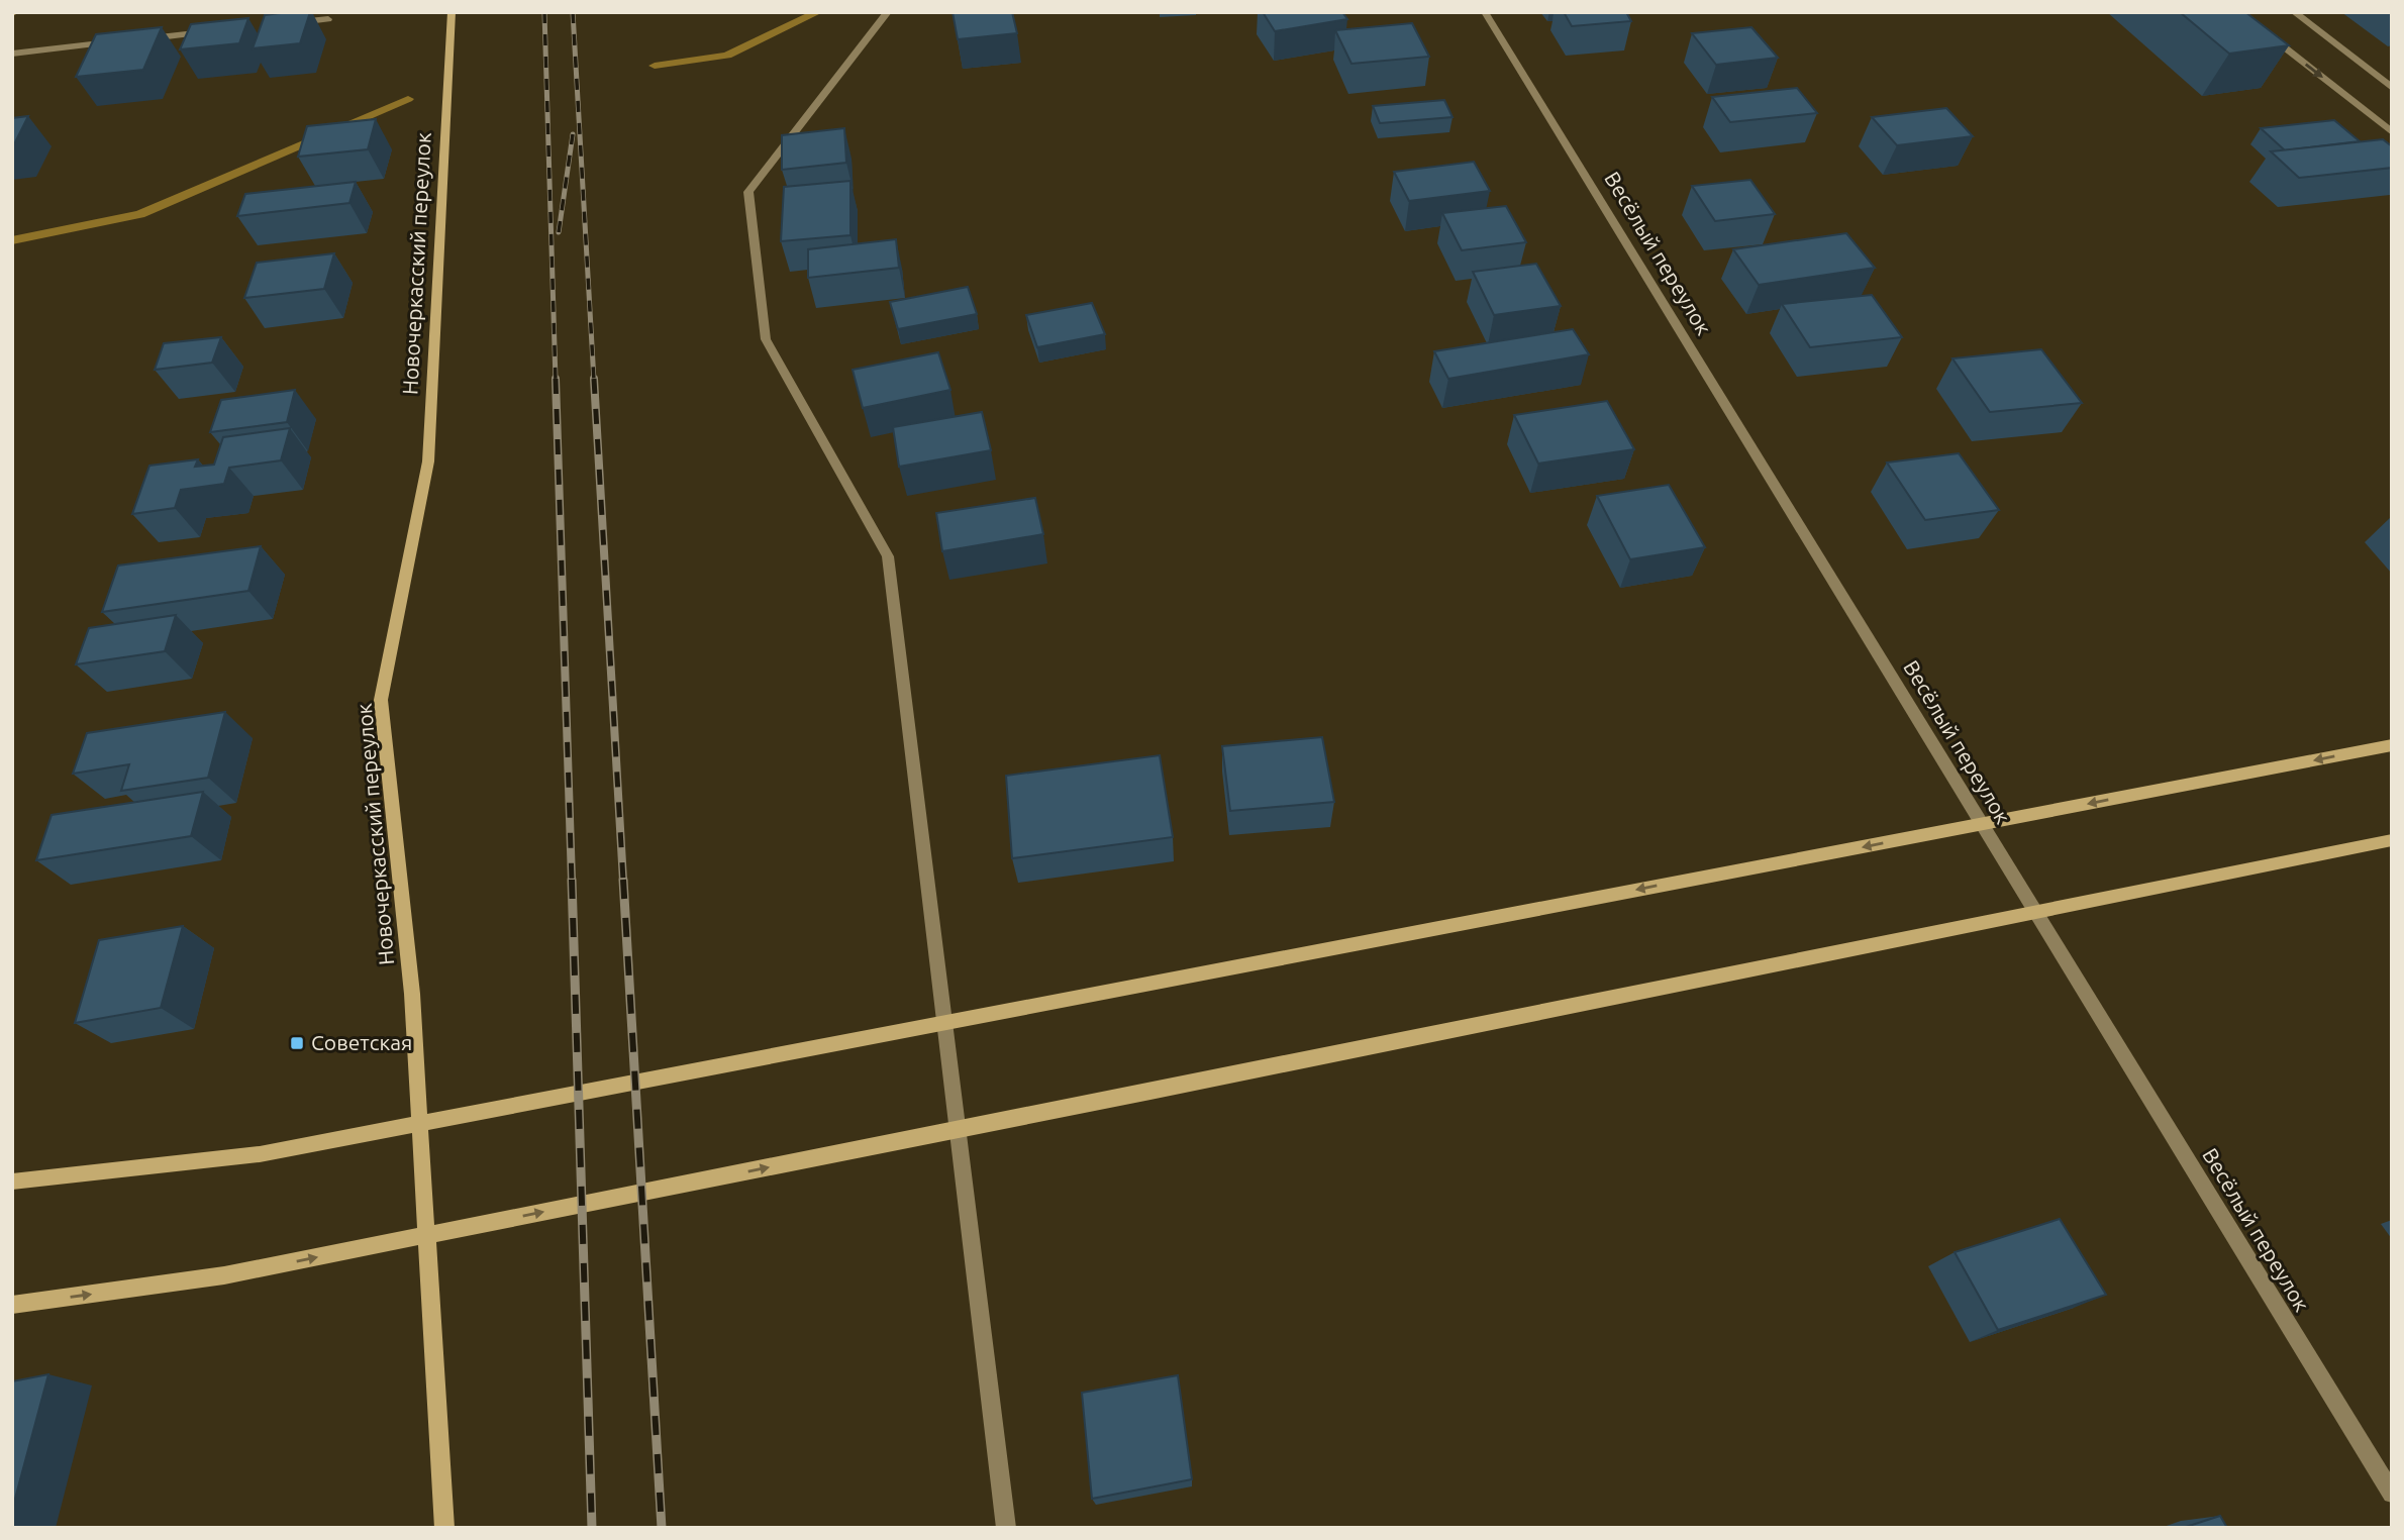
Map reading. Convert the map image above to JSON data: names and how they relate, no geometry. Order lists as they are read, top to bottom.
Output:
{
  "streets": {
    "main road": ["Новочеркасский переулок"],
    "street": ["Весёлый переулок"]
  },
  "places": {
    "transit": ["Советская"]
  }
}
